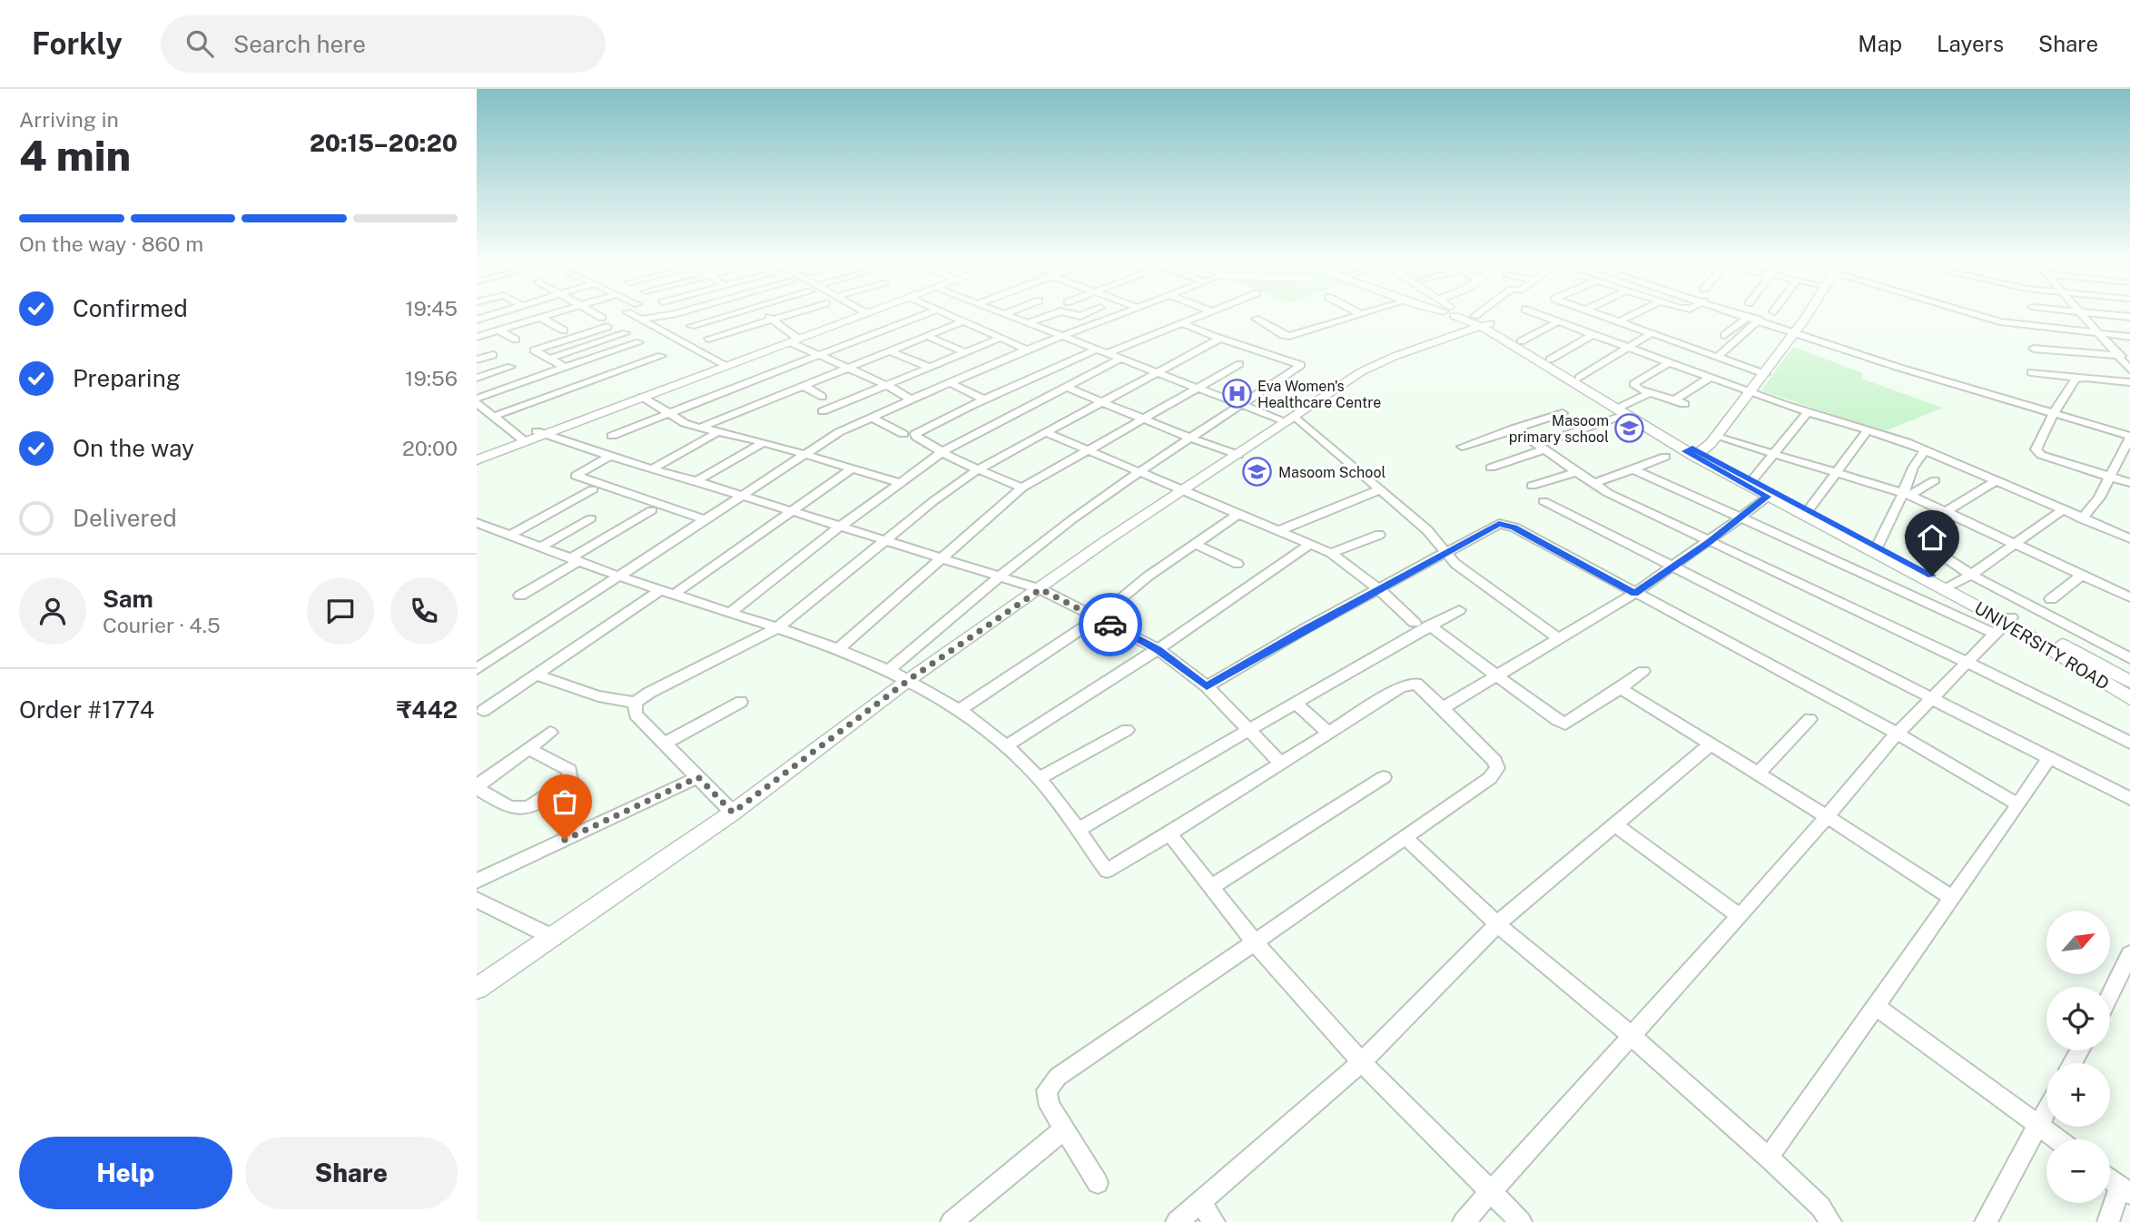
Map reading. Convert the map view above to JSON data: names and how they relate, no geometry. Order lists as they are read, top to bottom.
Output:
{
  "streets": {
    "street": ["UNIVERSITY ROAD"]
  },
  "places": {
    "hospital": ["Eva Women's Healthcare Centre"],
    "school or university": ["Masoom primary school", "Masoom School"]
  },
  "north": "top right",
  "page": {
    "header": "Forkly",
    "search": "Search here",
    "nav": ["Map", "Layers", "Share"],
    "heading": ["4 min", "Arriving in", "20:15–20:20"],
    "panel": [
      "Sam",
      "Courier · 4.5",
      "Order #1774",
      "₹442"
    ],
    "bar": "On the way · 860 m",
    "list": [
      ["Confirmed", "19:45"],
      ["Preparing", "19:56"],
      ["On the way", "20:00"],
      "Delivered"
    ],
    "map_buttons": ["+", "−"],
    "buttons": ["Help", "Share"]
  }
}
